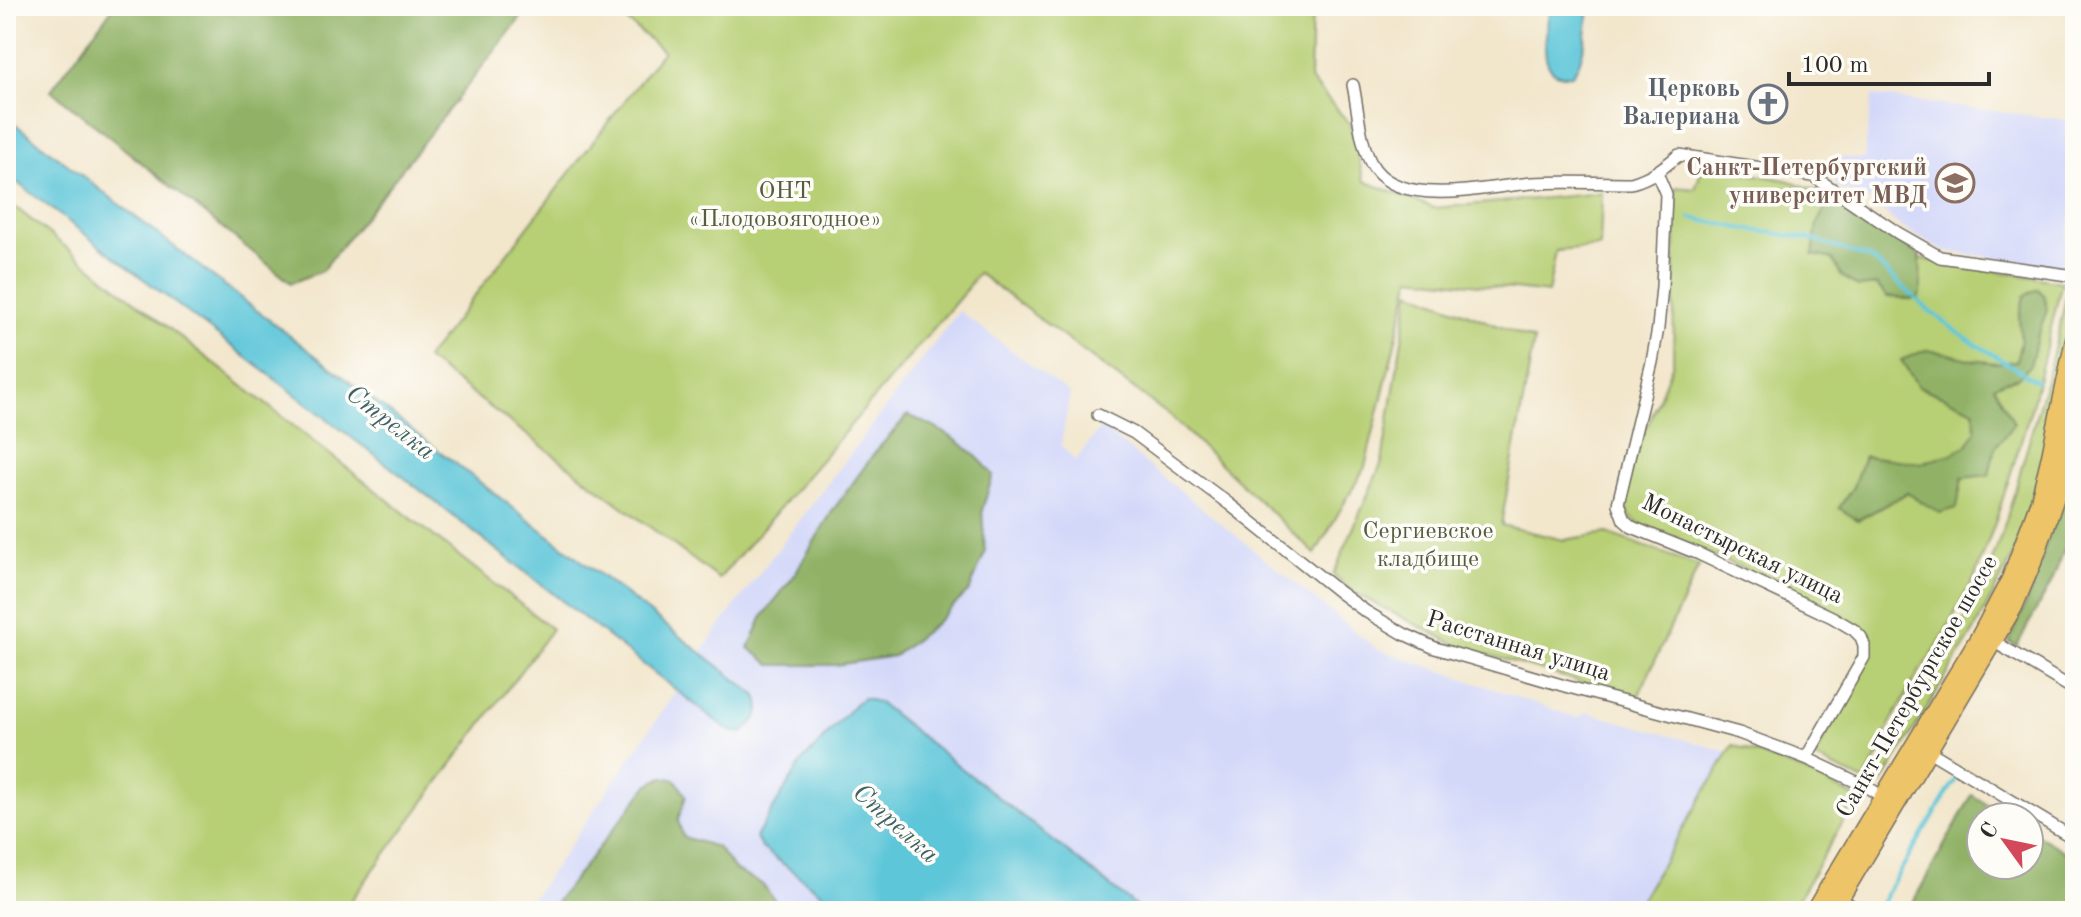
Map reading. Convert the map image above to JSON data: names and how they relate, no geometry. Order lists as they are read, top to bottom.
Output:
{
  "streets": {
    "main road": ["Санкт-Петербургское шоссе"],
    "street": ["Монастырская улица", "Расстанная улица"]
  },
  "crossings": [
    ["Монастырская улица", "Расстанная улица"],
    ["Расстанная улица", "Санкт-Петербургское шоссе"]
  ],
  "water": ["Стрелка"],
  "parks": ["ОНТ «Плодовоягодное»", "Сергиевское кладбище"],
  "places": {
    "church": ["Церковь Валериана"],
    "school or university": ["Санкт-Петербургский университет МВД"]
  },
  "scale_bar": "100 m",
  "north": "top left"
}
